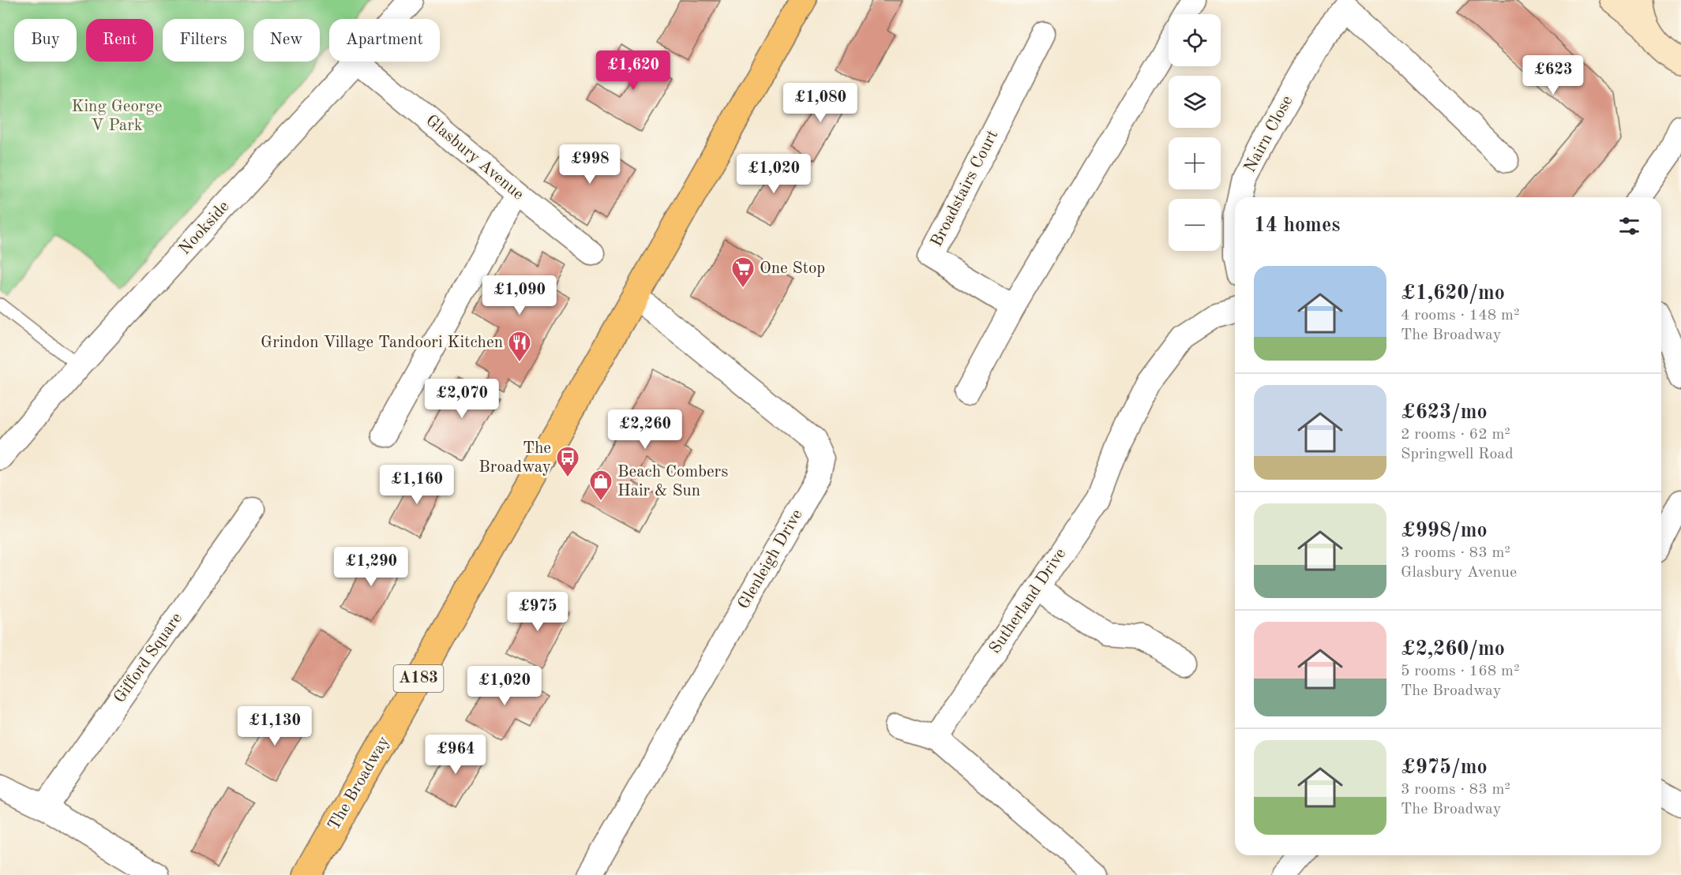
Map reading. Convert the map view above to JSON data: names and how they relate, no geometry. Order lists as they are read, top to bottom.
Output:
{
  "streets": {
    "main road": ["A183", "The Broadway"],
    "street": [
      "Nairn Close",
      "Glasbury Avenue",
      "Broadstairs Court",
      "Nookside",
      "Glenleigh Drive",
      "Sutherland Drive",
      "Gifford Square"
    ]
  },
  "crossings": [
    ["Glenleigh Drive", "The Broadway"]
  ],
  "parks": ["King George V Park"],
  "places": {
    "supermarket": ["One Stop"],
    "restaurant": ["Grindon Village Tandoori Kitchen"],
    "bus stop": ["The Broadway"],
    "shop": ["Beach Combers Hair & Sun"]
  },
  "page": {
    "map_buttons": ["+", "−"],
    "chip": [
      "Buy",
      "Rent",
      "Filters",
      "New",
      "Apartment"
    ],
    "price": [
      "£1,620",
      "£623",
      "£1,080",
      "£998",
      "£1,020",
      "£1,090",
      "£2,070",
      "£2,260",
      "£1,160",
      "£1,290",
      "£975",
      "£1,020",
      "£1,130",
      "£964"
    ],
    "heading": "14 homes",
    "list": [
      {
        "name": "£1,620/mo",
        "note": "4 rooms · 148 m² · The Broadway"
      },
      {
        "name": "£623/mo",
        "note": "2 rooms · 62 m² · Springwell Road"
      },
      {
        "name": "£998/mo",
        "note": "3 rooms · 83 m² · Glasbury Avenue"
      },
      {
        "name": "£2,260/mo",
        "note": "5 rooms · 168 m² · The Broadway"
      },
      {
        "name": "£975/mo",
        "note": "3 rooms · 83 m² · The Broadway"
      }
    ]
  }
}
